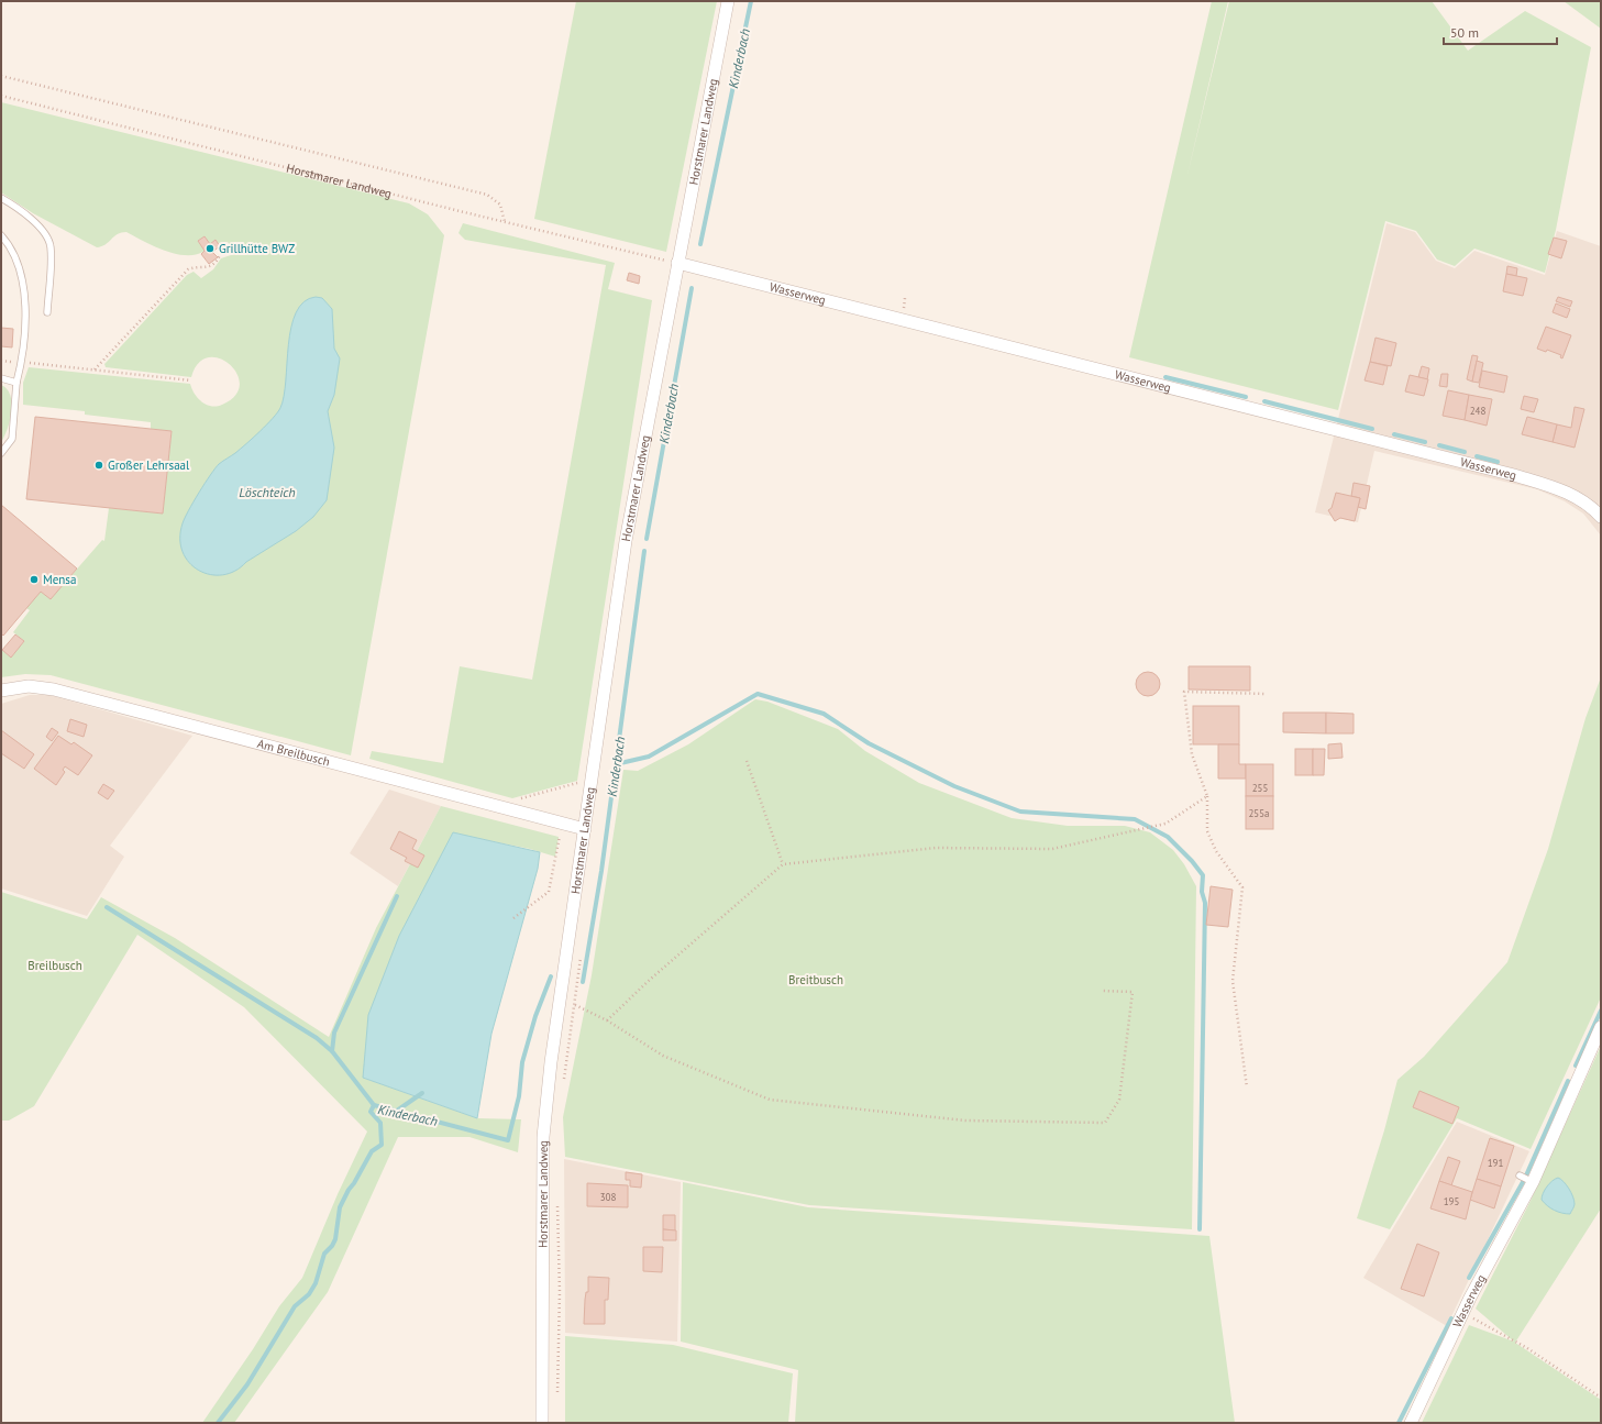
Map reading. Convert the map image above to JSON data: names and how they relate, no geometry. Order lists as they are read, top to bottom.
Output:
{
  "streets": {
    "street": ["Horstmarer Landweg", "Wasserweg", "Am Breilbusch"]
  },
  "crossings": [
    ["Horstmarer Landweg", "Wasserweg"],
    ["Horstmarer Landweg", "Am Breilbusch"]
  ],
  "water": ["Kinderbach", "Löschteich"],
  "parks": ["Breilbusch", "Breitbusch"],
  "places": ["Grillhütte BWZ", "Großer Lehrsaal", "Mensa"],
  "house_numbers": [
    "248",
    "255",
    "255a",
    "191",
    "308",
    "195"
  ],
  "scale_bar": "50 m"
}
